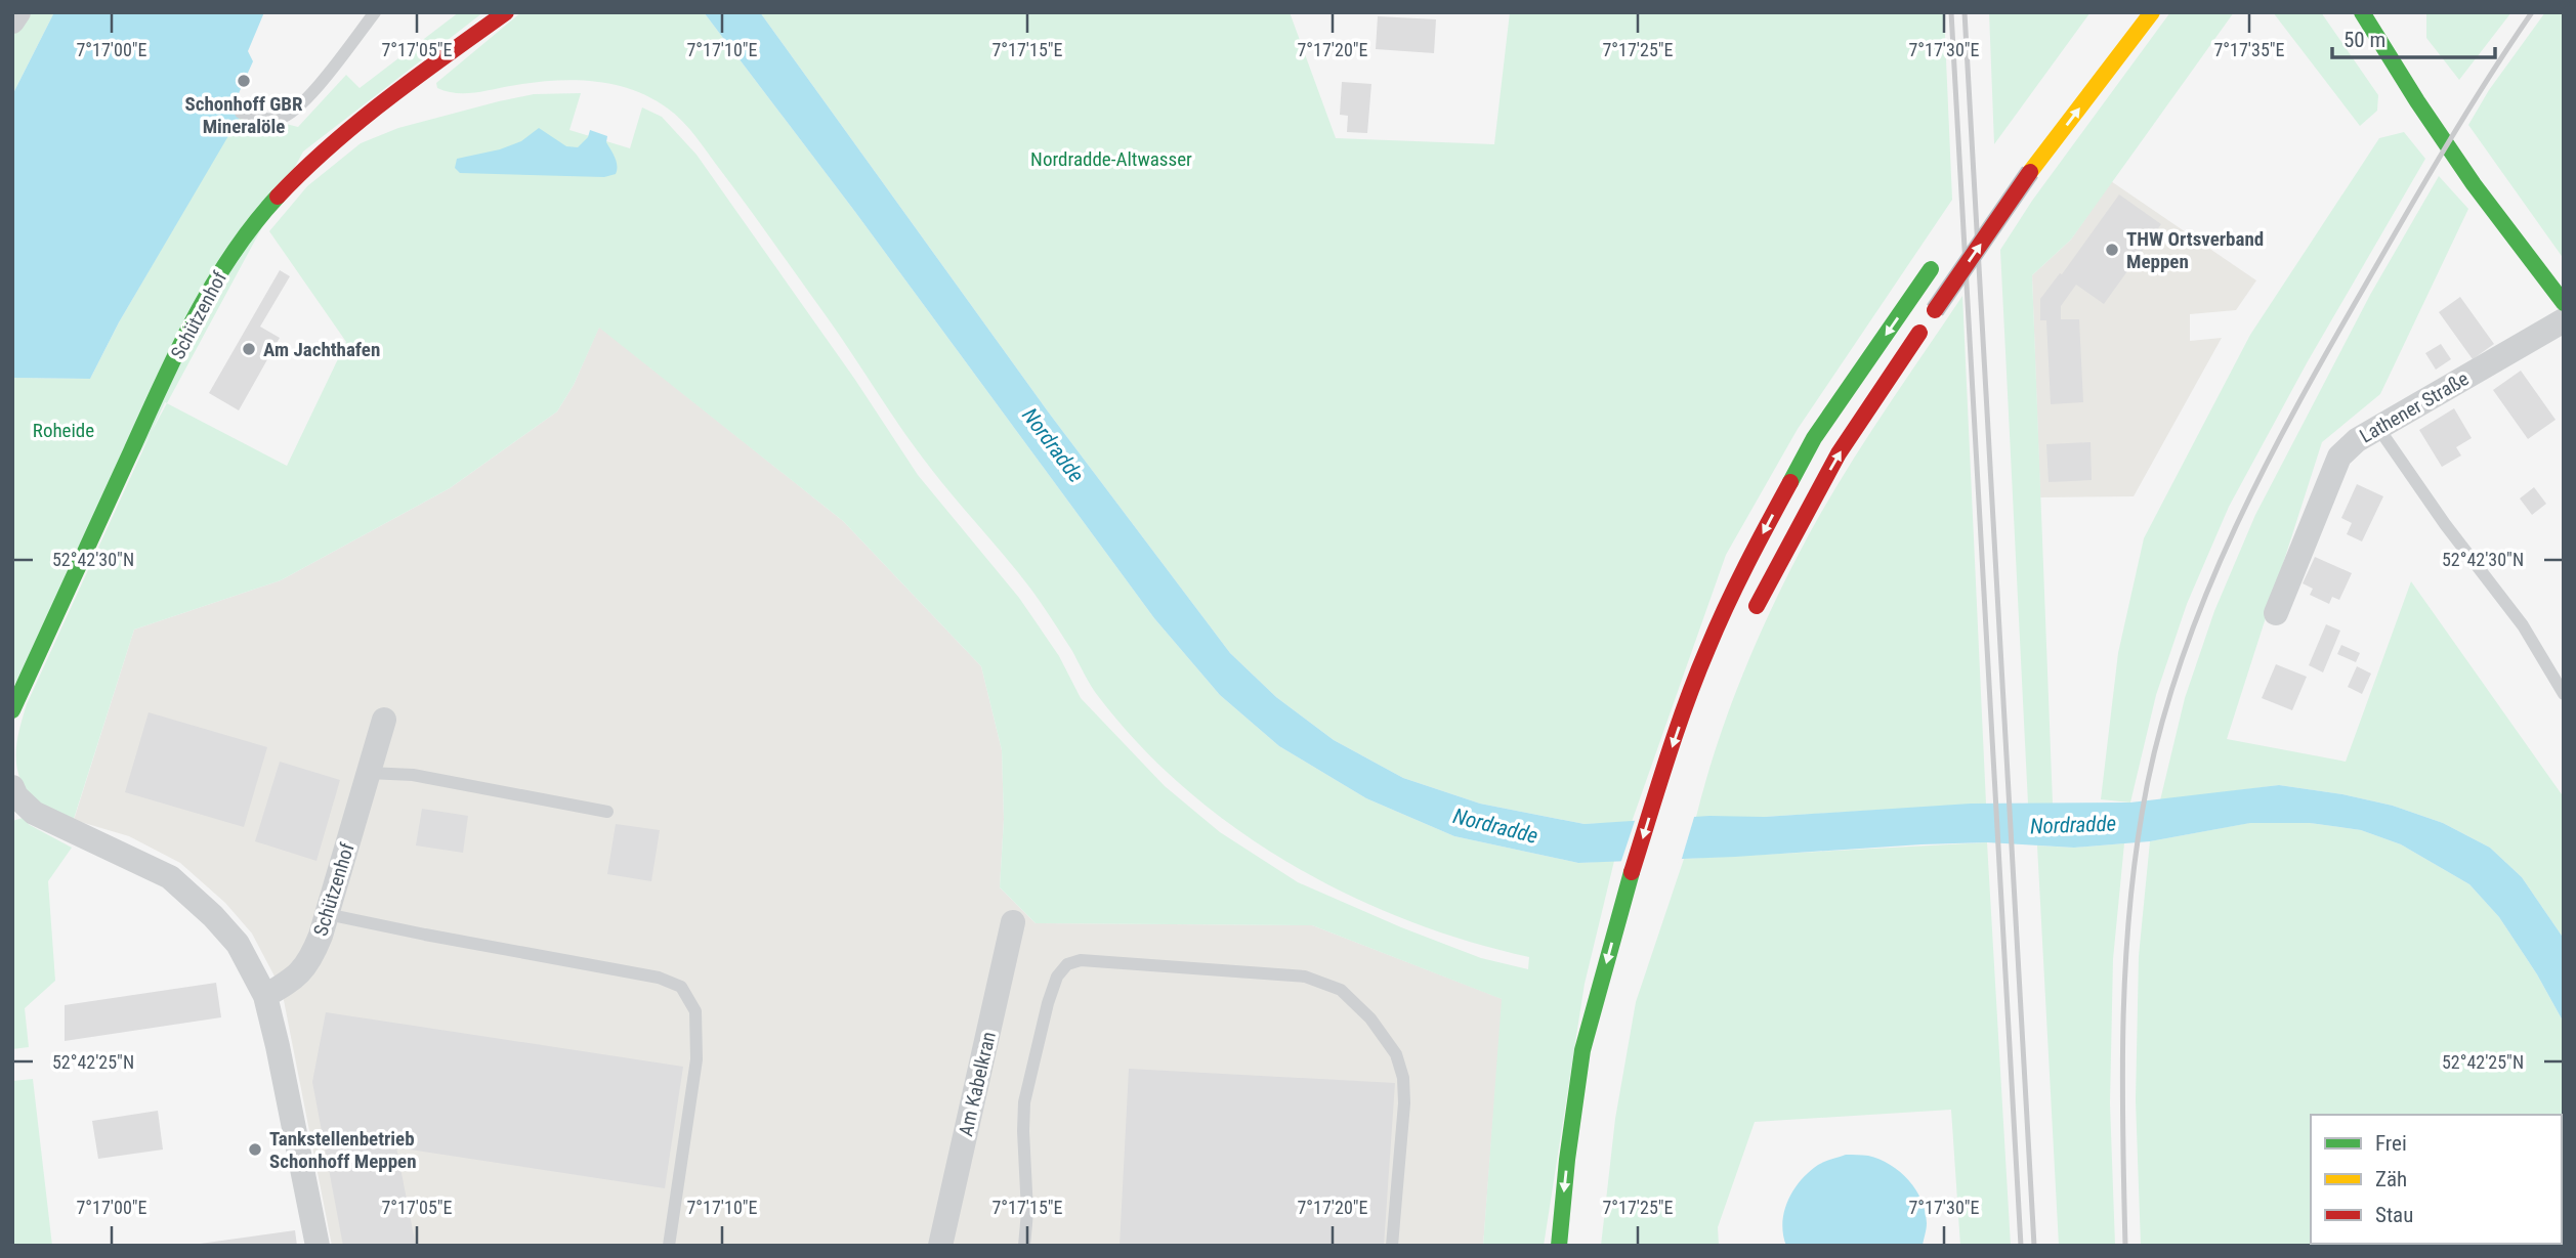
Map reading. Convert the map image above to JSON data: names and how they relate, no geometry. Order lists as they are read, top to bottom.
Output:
{
  "streets": {
    "main road": ["Schützenhof"],
    "street": ["Lathener Straße", "Am Kabelkran"]
  },
  "water": ["Nordradde"],
  "parks": ["Nordradde-Altwasser", "Roheide"],
  "places": [
    "Schonhoff GBR Mineralöle",
    "THW Ortsverband Meppen",
    "Am Jachthafen",
    "Tankstellenbetrieb Schonhoff Meppen"
  ],
  "legend": ["Frei", "Zäh", "Stau"],
  "scale_bar": "50 m",
  "coordinates": [
    "7°17'00\"E",
    "7°17'05\"E",
    "7°17'10\"E",
    "7°17'15\"E",
    "7°17'20\"E",
    "7°17'25\"E",
    "7°17'30\"E",
    "7°17'35\"E",
    "52°42'30\"N",
    "52°42'25\"N"
  ]
}
